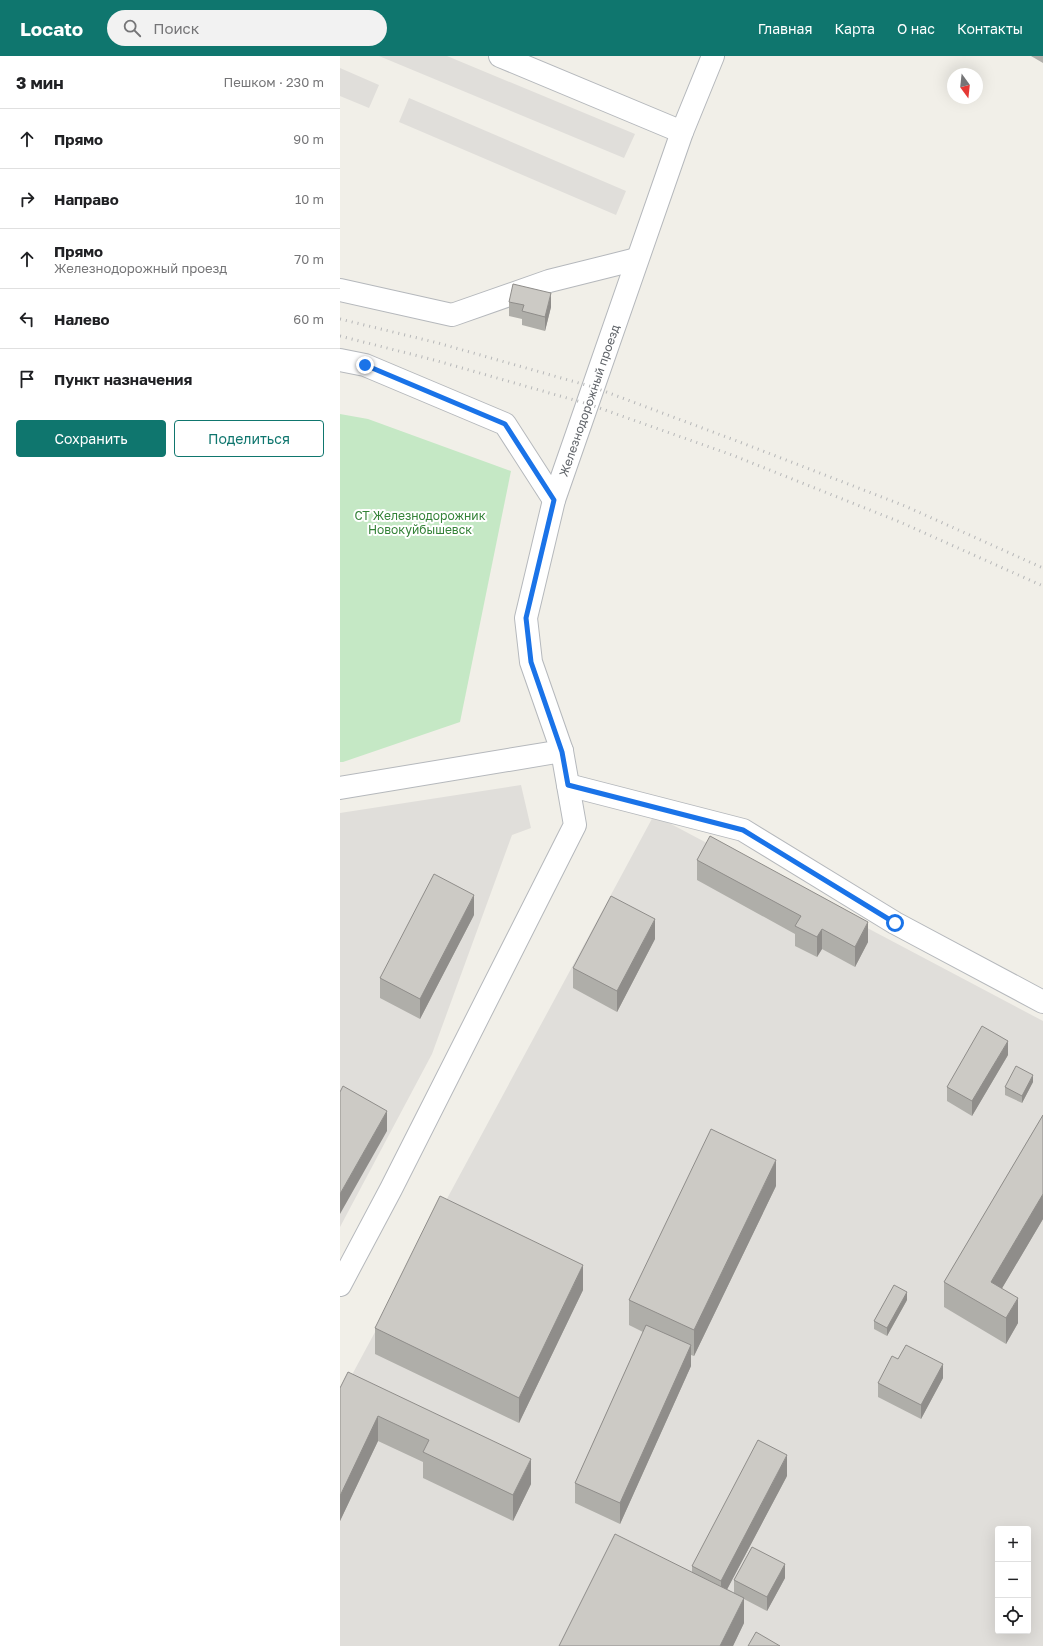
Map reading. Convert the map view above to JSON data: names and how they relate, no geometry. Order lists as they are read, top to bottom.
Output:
{
  "streets": {
    "street": ["Железнодорожный проезд"]
  },
  "parks": ["СТ Железнодорожник Новокуйбышевск"],
  "north": "bottom",
  "page": {
    "header": "Locato",
    "search": "Поиск",
    "nav": [
      "Главная",
      "Карта",
      "О нас",
      "Контакты"
    ],
    "heading": ["3 мин", "Пешком · 230 m"],
    "list": [
      ["Прямо", "90 m"],
      ["Направо", "10 m"],
      ["Прямо", "Железнодорожный проезд", "70 m"],
      ["Налево", "60 m"],
      "Пункт назначения"
    ],
    "buttons": ["Сохранить", "Поделиться"],
    "map_buttons": ["+", "−"]
  }
}
